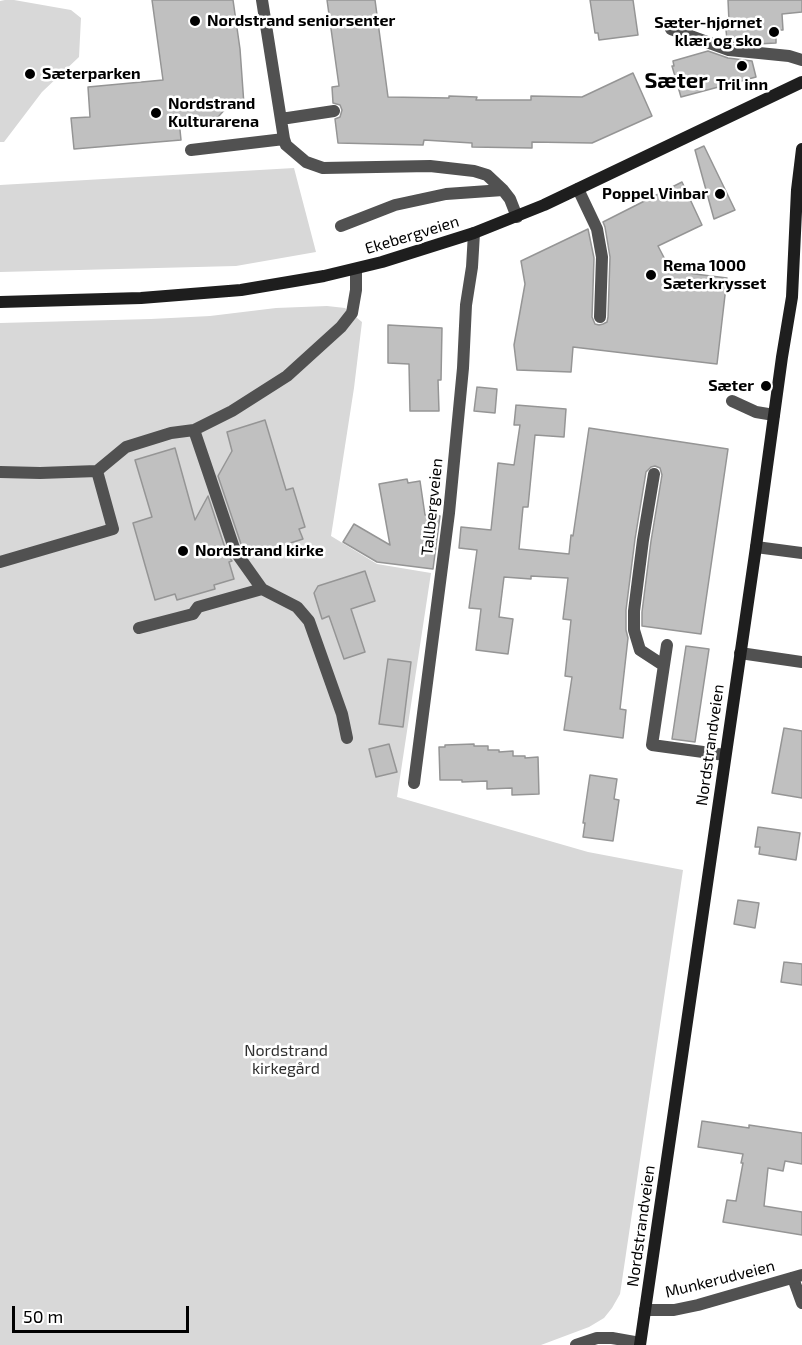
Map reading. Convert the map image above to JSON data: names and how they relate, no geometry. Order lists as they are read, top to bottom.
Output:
{
  "streets": {
    "main road": ["Ekebergveien", "Nordstrandveien"],
    "street": ["Tallbergveien", "Munkerudveien"]
  },
  "crossings": [
    ["Ekebergveien", "Tallbergveien"],
    ["Nordstrandveien", "Munkerudveien"]
  ],
  "districts": ["Sæter"],
  "parks": ["Nordstrand kirkegård"],
  "places": [
    "Nordstrand seniorsenter",
    "Sæter-hjørnet klær og sko",
    "Tril inn",
    "Sæterparken",
    "Nordstrand Kulturarena",
    "Poppel Vinbar",
    "Rema 1000 Sæterkrysset",
    "Sæter",
    "Nordstrand kirke"
  ],
  "scale_bar": "50 m"
}
